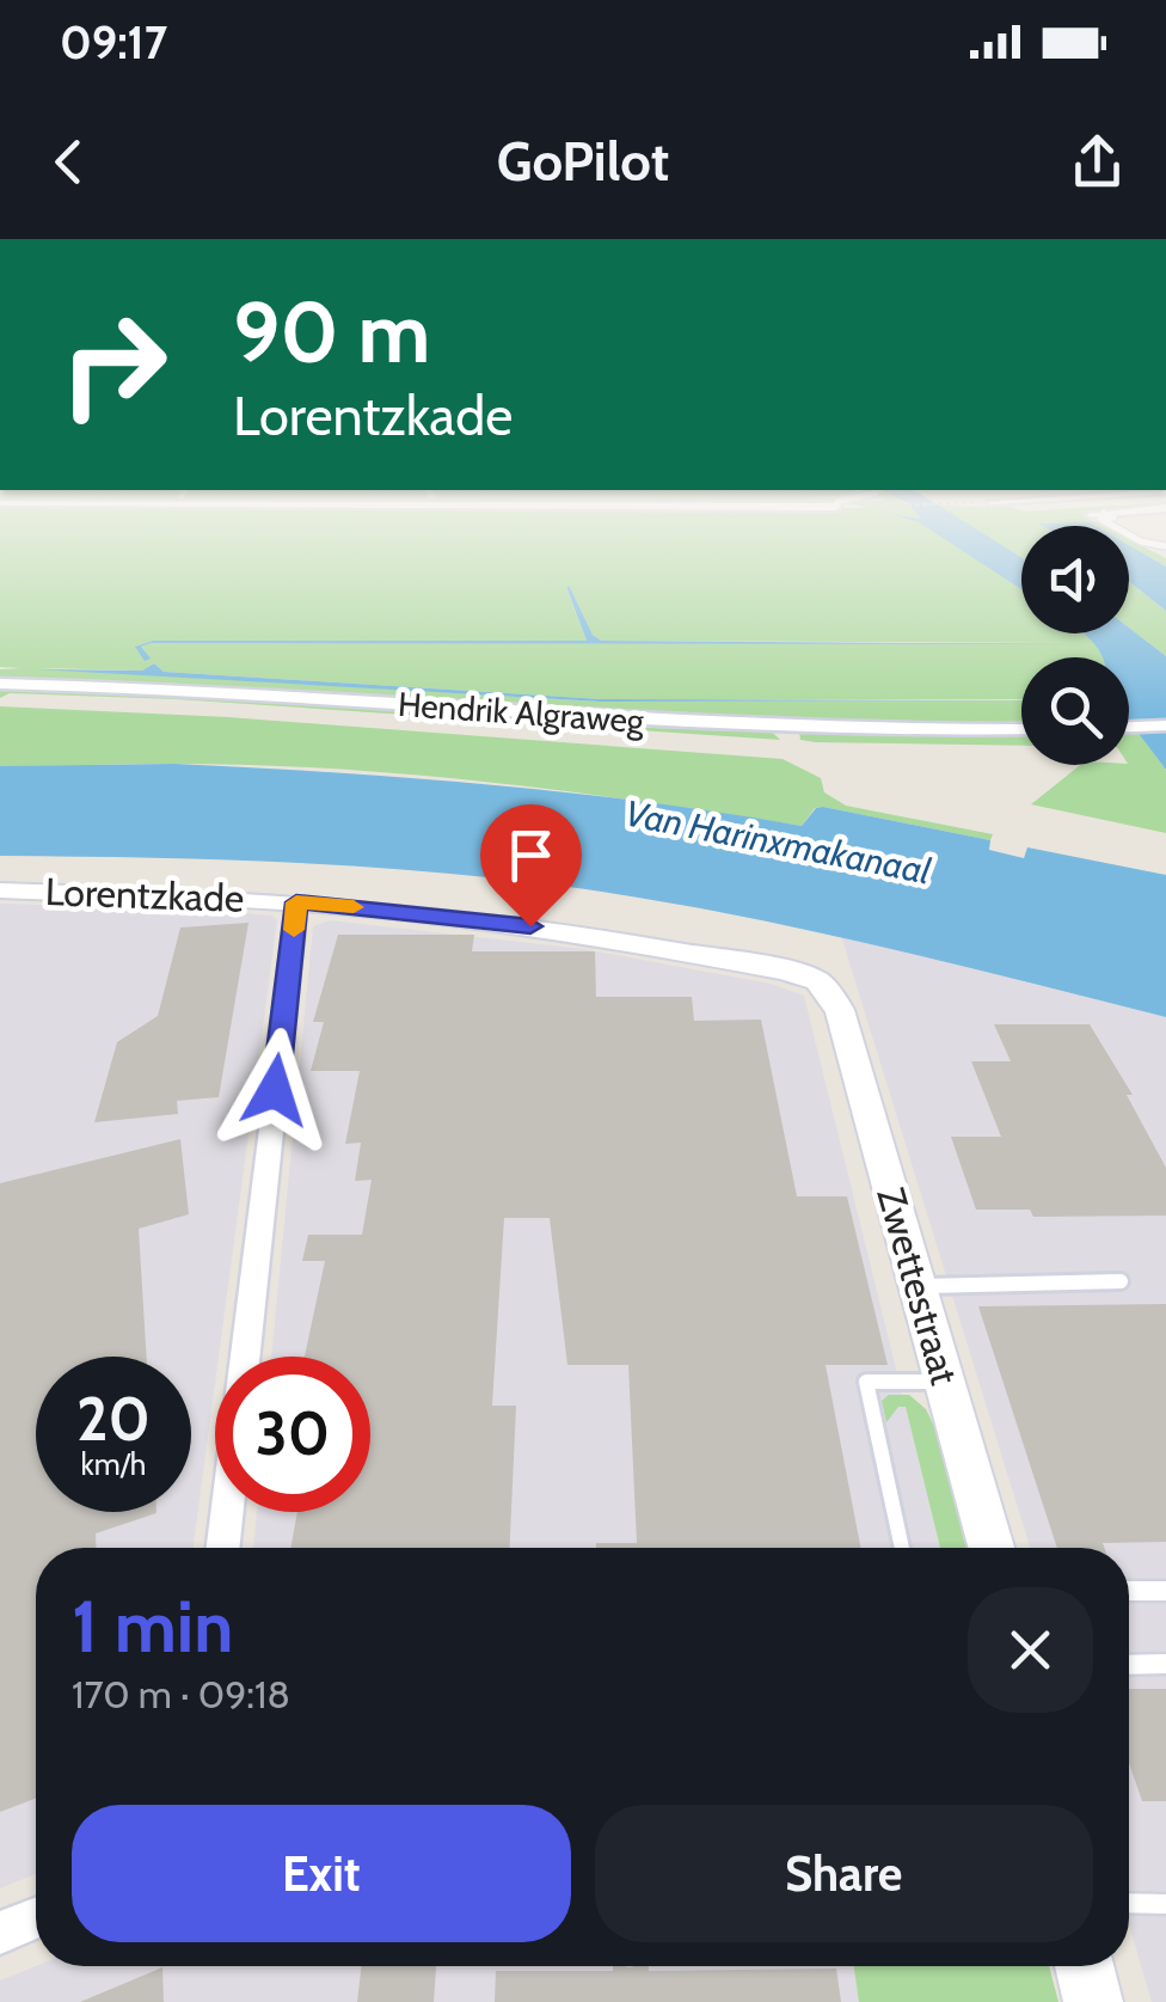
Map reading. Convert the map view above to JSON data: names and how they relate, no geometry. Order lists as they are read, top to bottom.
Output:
{
  "streets": {
    "street": ["Hendrik Algraweg", "Lorentzkade", "Zwettestraat"]
  },
  "crossings": [
    ["Lorentzkade", "Zwettestraat"]
  ],
  "water": ["Van Harinxmakanaal"],
  "page": {
    "status": "09:17",
    "header": "GoPilot",
    "turn": ["90 m", "Lorentzkade"],
    "speed": "20 km/h",
    "limit": "30",
    "heading": ["1 min", "170 m · 09:18"],
    "buttons": ["Exit", "Share"]
  }
}
